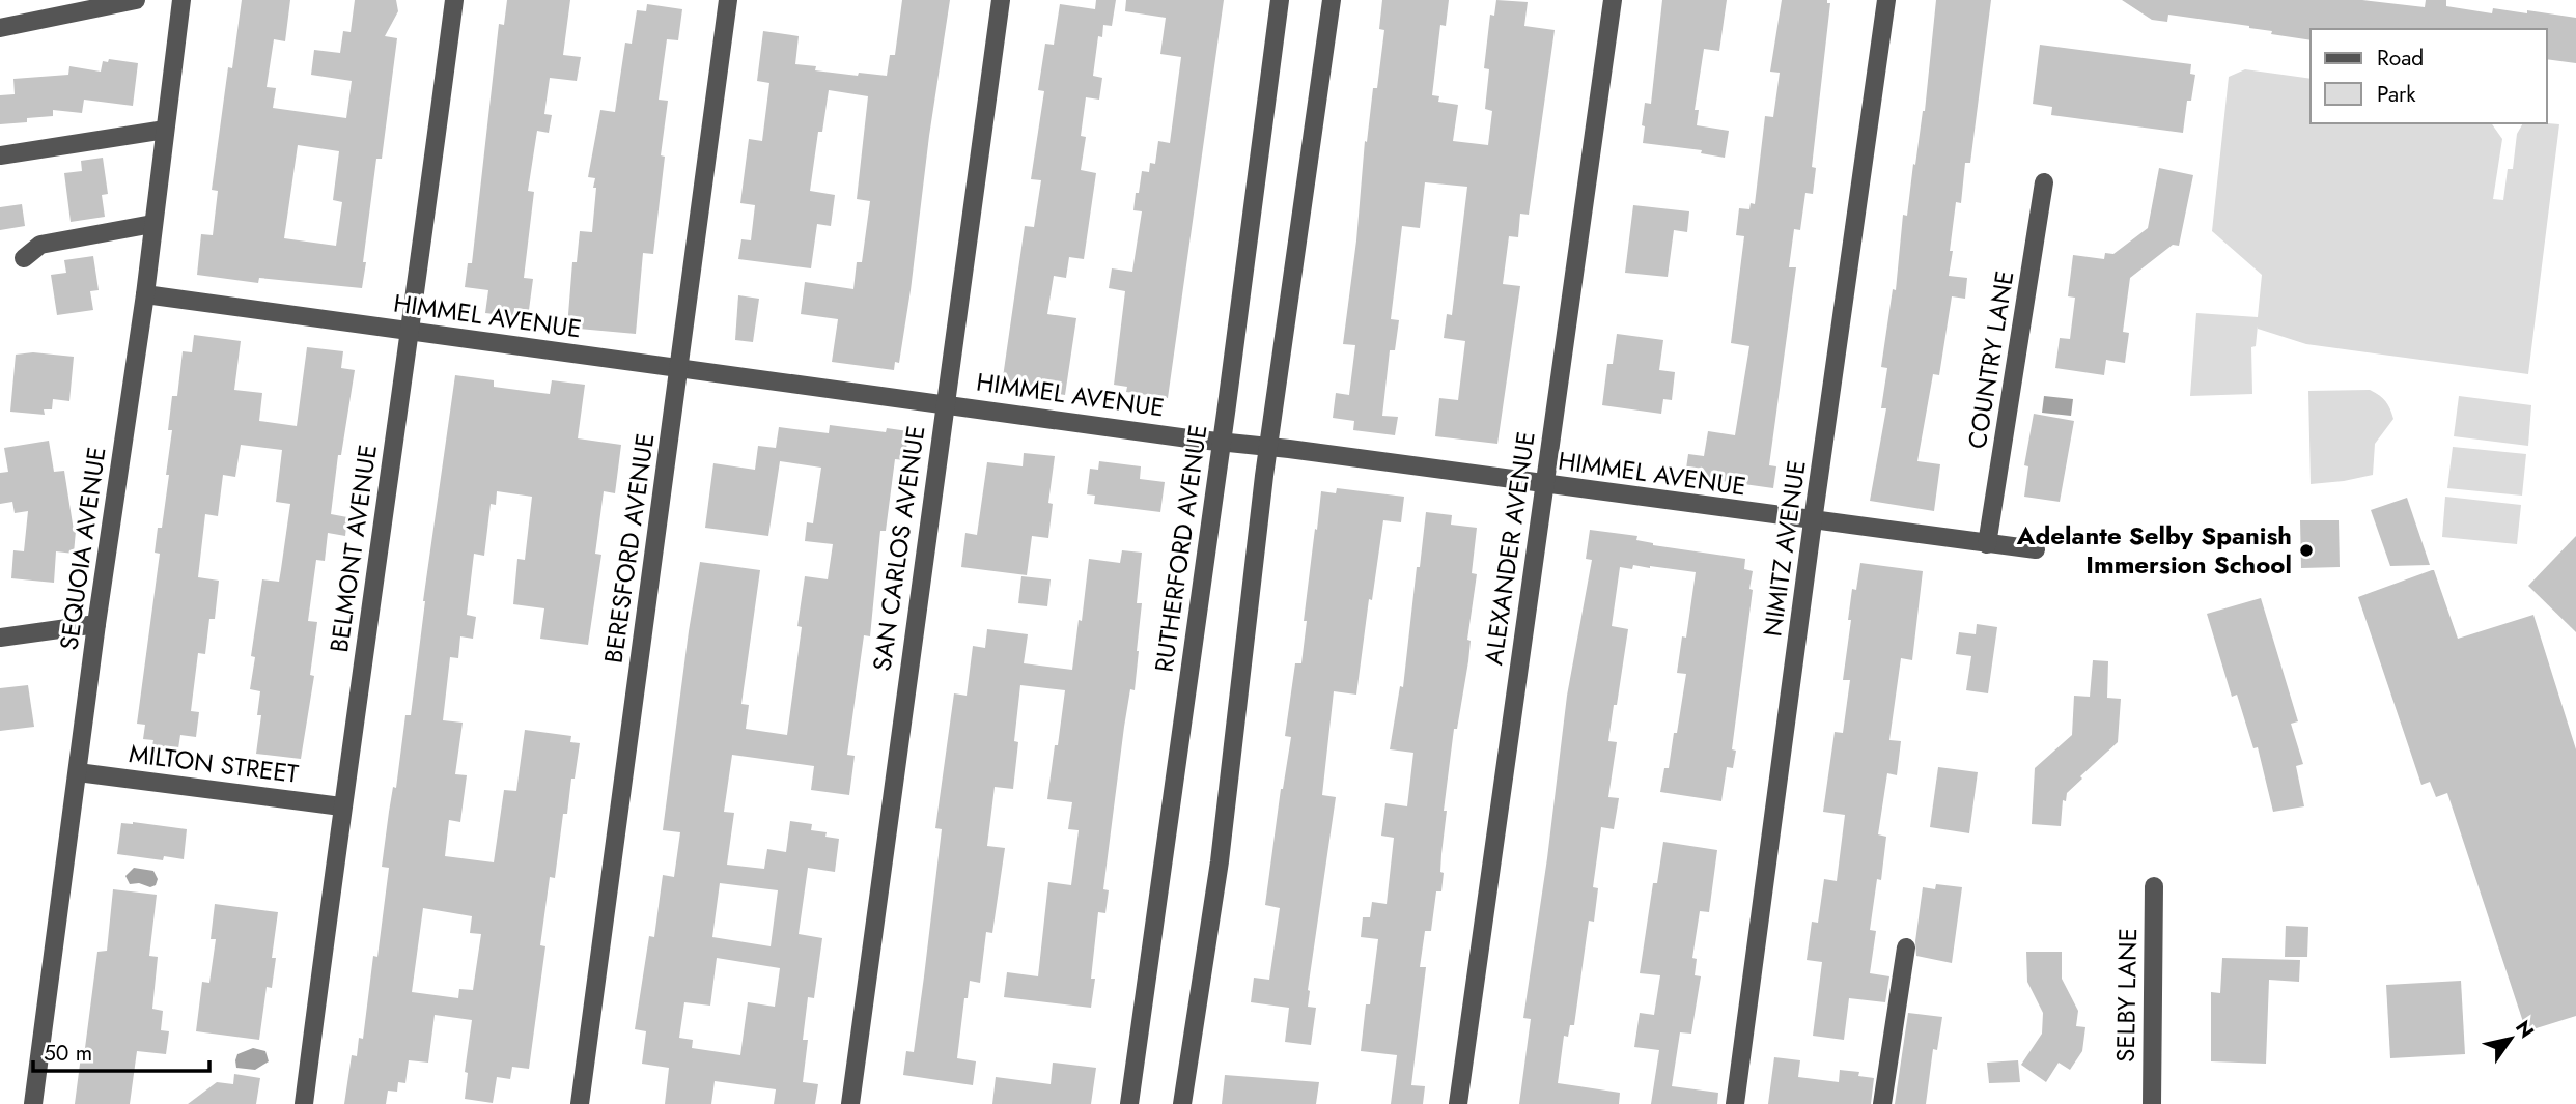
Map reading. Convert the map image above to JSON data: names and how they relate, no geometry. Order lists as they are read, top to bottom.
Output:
{
  "streets": {
    "street": [
      "HIMMEL AVENUE",
      "COUNTRY LANE",
      "SEQUOIA AVENUE",
      "BELMONT AVENUE",
      "BERESFORD AVENUE",
      "SAN CARLOS AVENUE",
      "RUTHERFORD AVENUE",
      "ALEXANDER AVENUE",
      "NIMITZ AVENUE",
      "MILTON STREET",
      "SELBY LANE"
    ]
  },
  "crossings": [
    ["HIMMEL AVENUE", "COUNTRY LANE"],
    ["HIMMEL AVENUE", "SEQUOIA AVENUE"],
    ["HIMMEL AVENUE", "BELMONT AVENUE"],
    ["HIMMEL AVENUE", "BERESFORD AVENUE"],
    ["HIMMEL AVENUE", "SAN CARLOS AVENUE"],
    ["HIMMEL AVENUE", "RUTHERFORD AVENUE"],
    ["HIMMEL AVENUE", "ALEXANDER AVENUE"],
    ["HIMMEL AVENUE", "NIMITZ AVENUE"],
    ["SEQUOIA AVENUE", "MILTON STREET"],
    ["BELMONT AVENUE", "MILTON STREET"]
  ],
  "places": ["Adelante Selby Spanish Immersion School"],
  "legend": ["Road", "Park"],
  "scale_bar": "50 m",
  "north": "top right"
}
